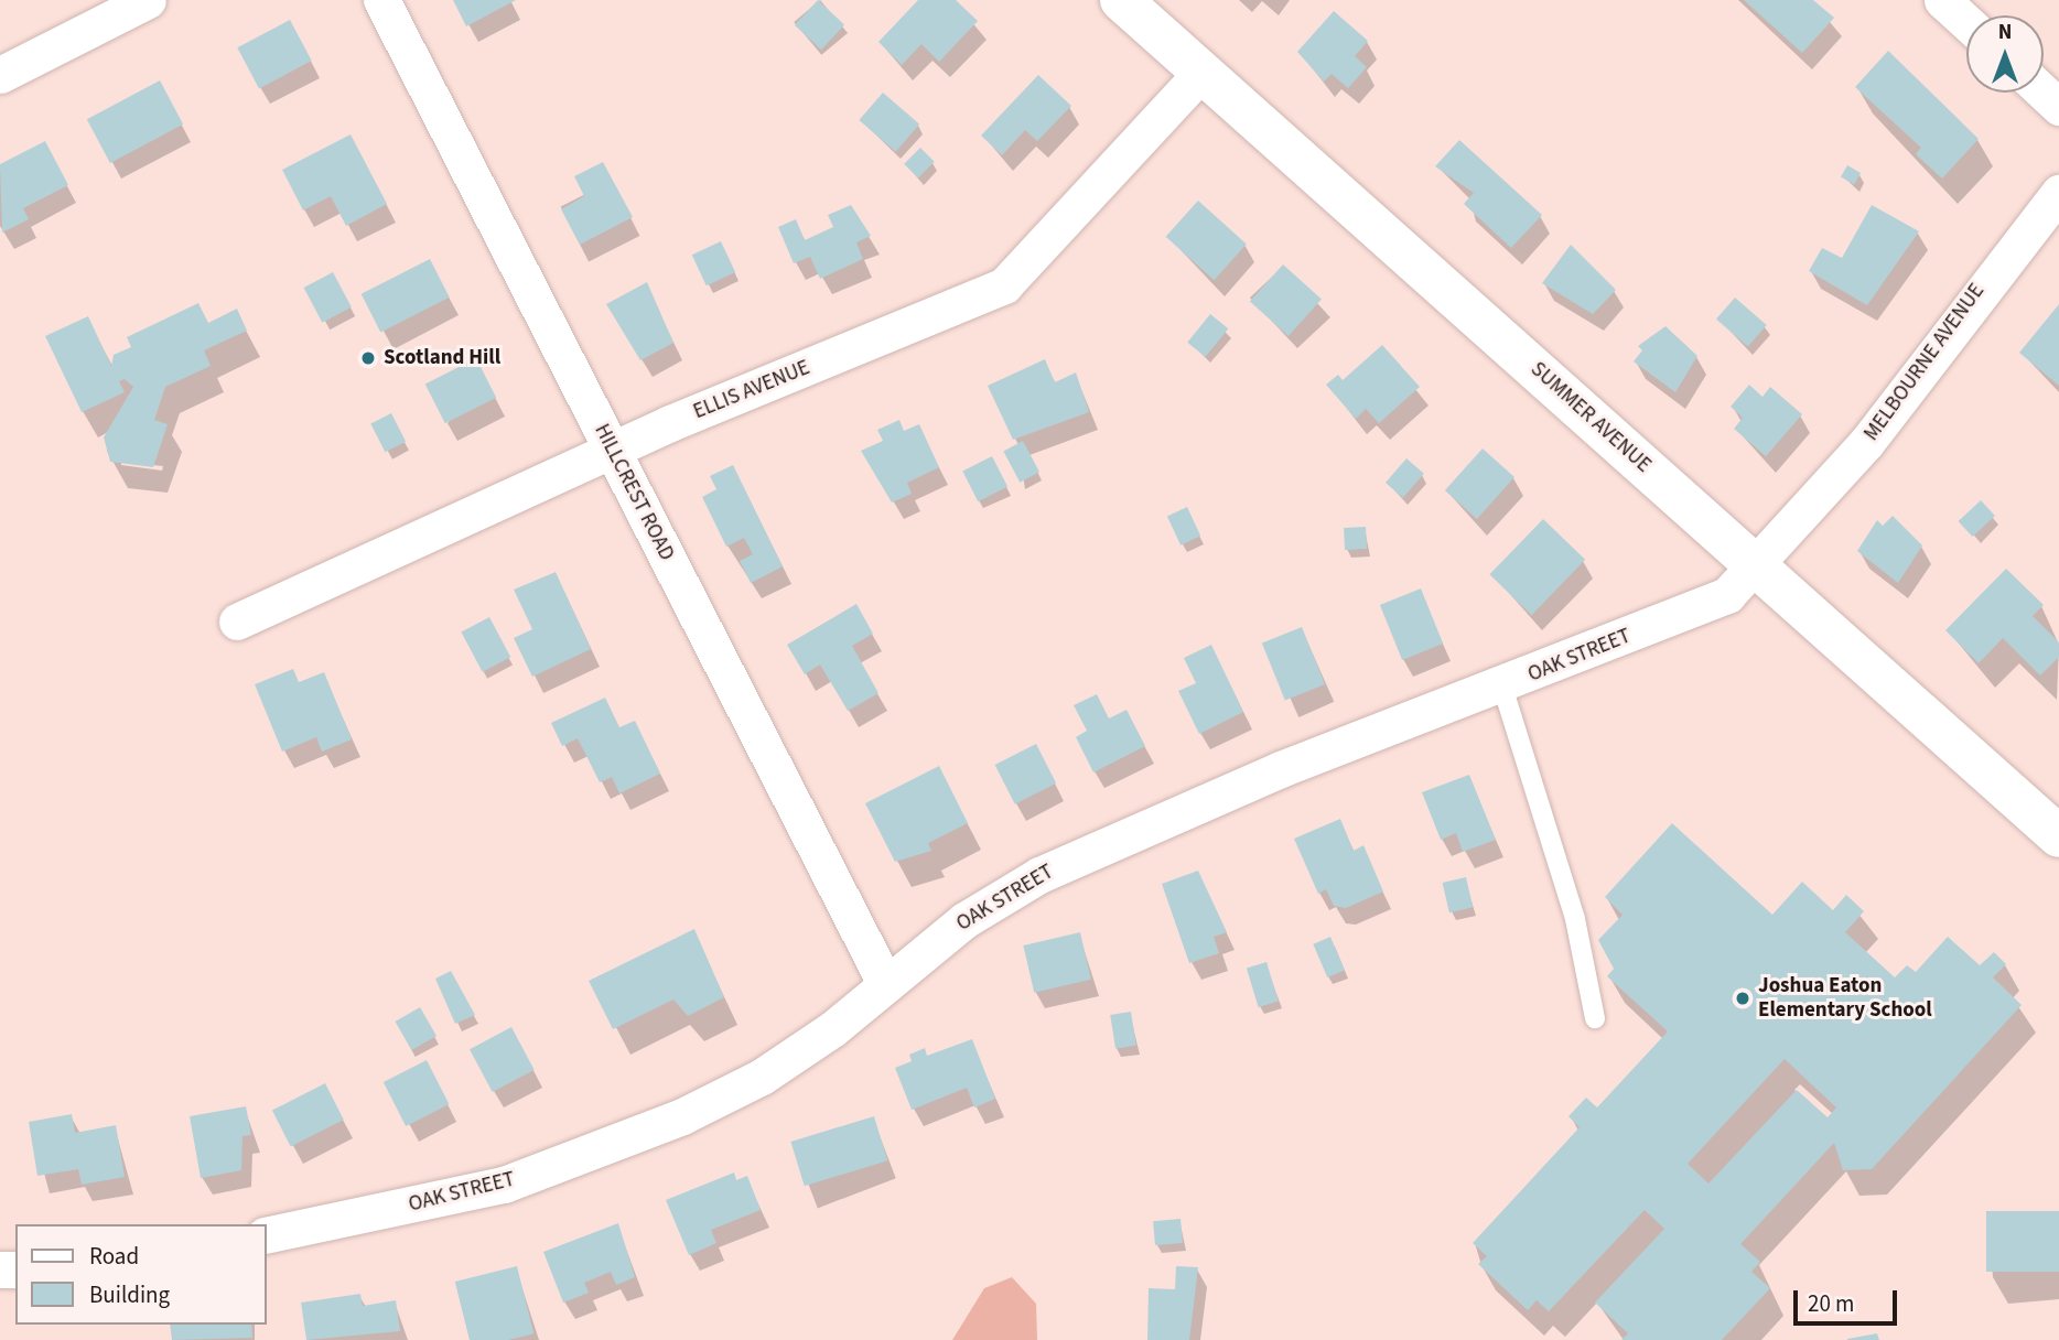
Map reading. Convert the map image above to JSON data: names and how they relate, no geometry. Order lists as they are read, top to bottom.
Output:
{
  "streets": {
    "street": [
      "MELBOURNE AVENUE",
      "ELLIS AVENUE",
      "SUMMER AVENUE",
      "HILLCREST ROAD",
      "OAK STREET"
    ]
  },
  "crossings": [
    ["MELBOURNE AVENUE", "SUMMER AVENUE"],
    ["MELBOURNE AVENUE", "OAK STREET"],
    ["ELLIS AVENUE", "SUMMER AVENUE"],
    ["ELLIS AVENUE", "HILLCREST ROAD"],
    ["SUMMER AVENUE", "OAK STREET"],
    ["HILLCREST ROAD", "OAK STREET"]
  ],
  "places": ["Scotland Hill", "Joshua Eaton Elementary School"],
  "legend": ["Road", "Building"],
  "scale_bar": "20 m",
  "north": "top"
}
